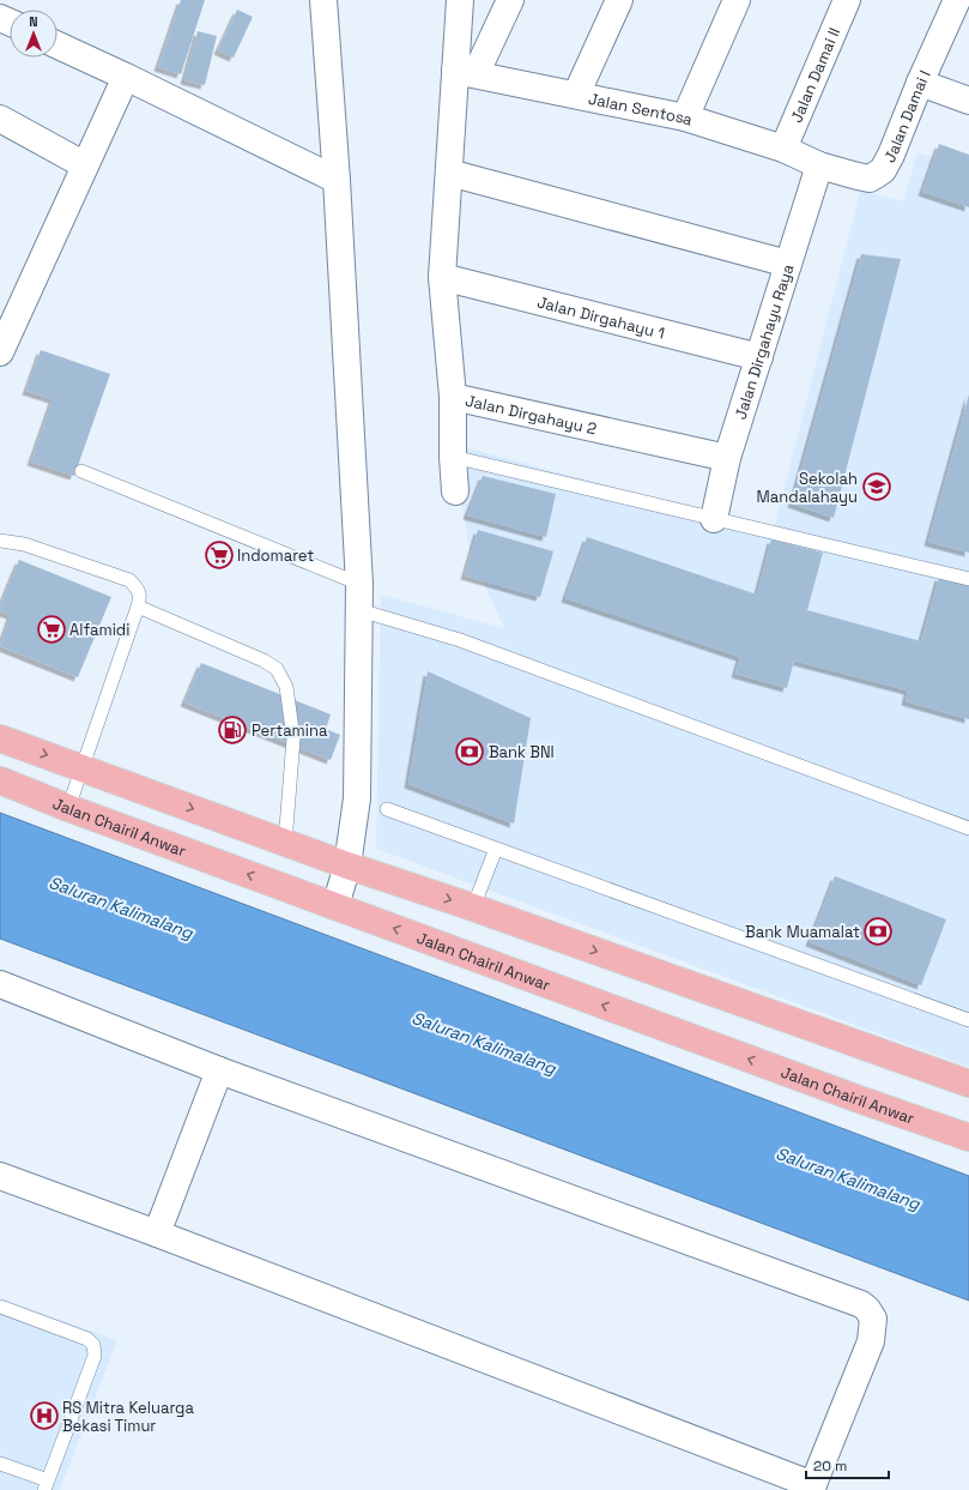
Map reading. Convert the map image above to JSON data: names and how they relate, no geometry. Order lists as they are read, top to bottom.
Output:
{
  "streets": {
    "main road": ["Jalan Chairil Anwar"],
    "street": [
      "Jalan Damai II",
      "Jalan Sentosa",
      "Jalan Damai I",
      "Jalan Dirgahayu 1",
      "Jalan Dirgahayu Raya",
      "Jalan Dirgahayu 2"
    ]
  },
  "crossings": [
    ["Jalan Damai II", "Jalan Sentosa"],
    ["Jalan Sentosa", "Jalan Damai I"],
    ["Jalan Sentosa", "Jalan Dirgahayu Raya"],
    ["Jalan Sentosa", "Jalan Dirgahayu 2"],
    ["Jalan Damai I", "Jalan Dirgahayu Raya"],
    ["Jalan Dirgahayu 1", "Jalan Dirgahayu Raya"],
    ["Jalan Dirgahayu 1", "Jalan Dirgahayu 2"],
    ["Jalan Dirgahayu Raya", "Jalan Dirgahayu 2"]
  ],
  "water": ["Saluran Kalimalang"],
  "places": {
    "school or university": ["Sekolah Mandalahayu"],
    "supermarket": ["Indomaret", "Alfamidi"],
    "fuel station": ["Pertamina"],
    "bank": ["Bank BNI", "Bank Muamalat"],
    "hospital": ["RS Mitra Keluarga Bekasi Timur"]
  },
  "scale_bar": "20 m",
  "north": "top"
}
